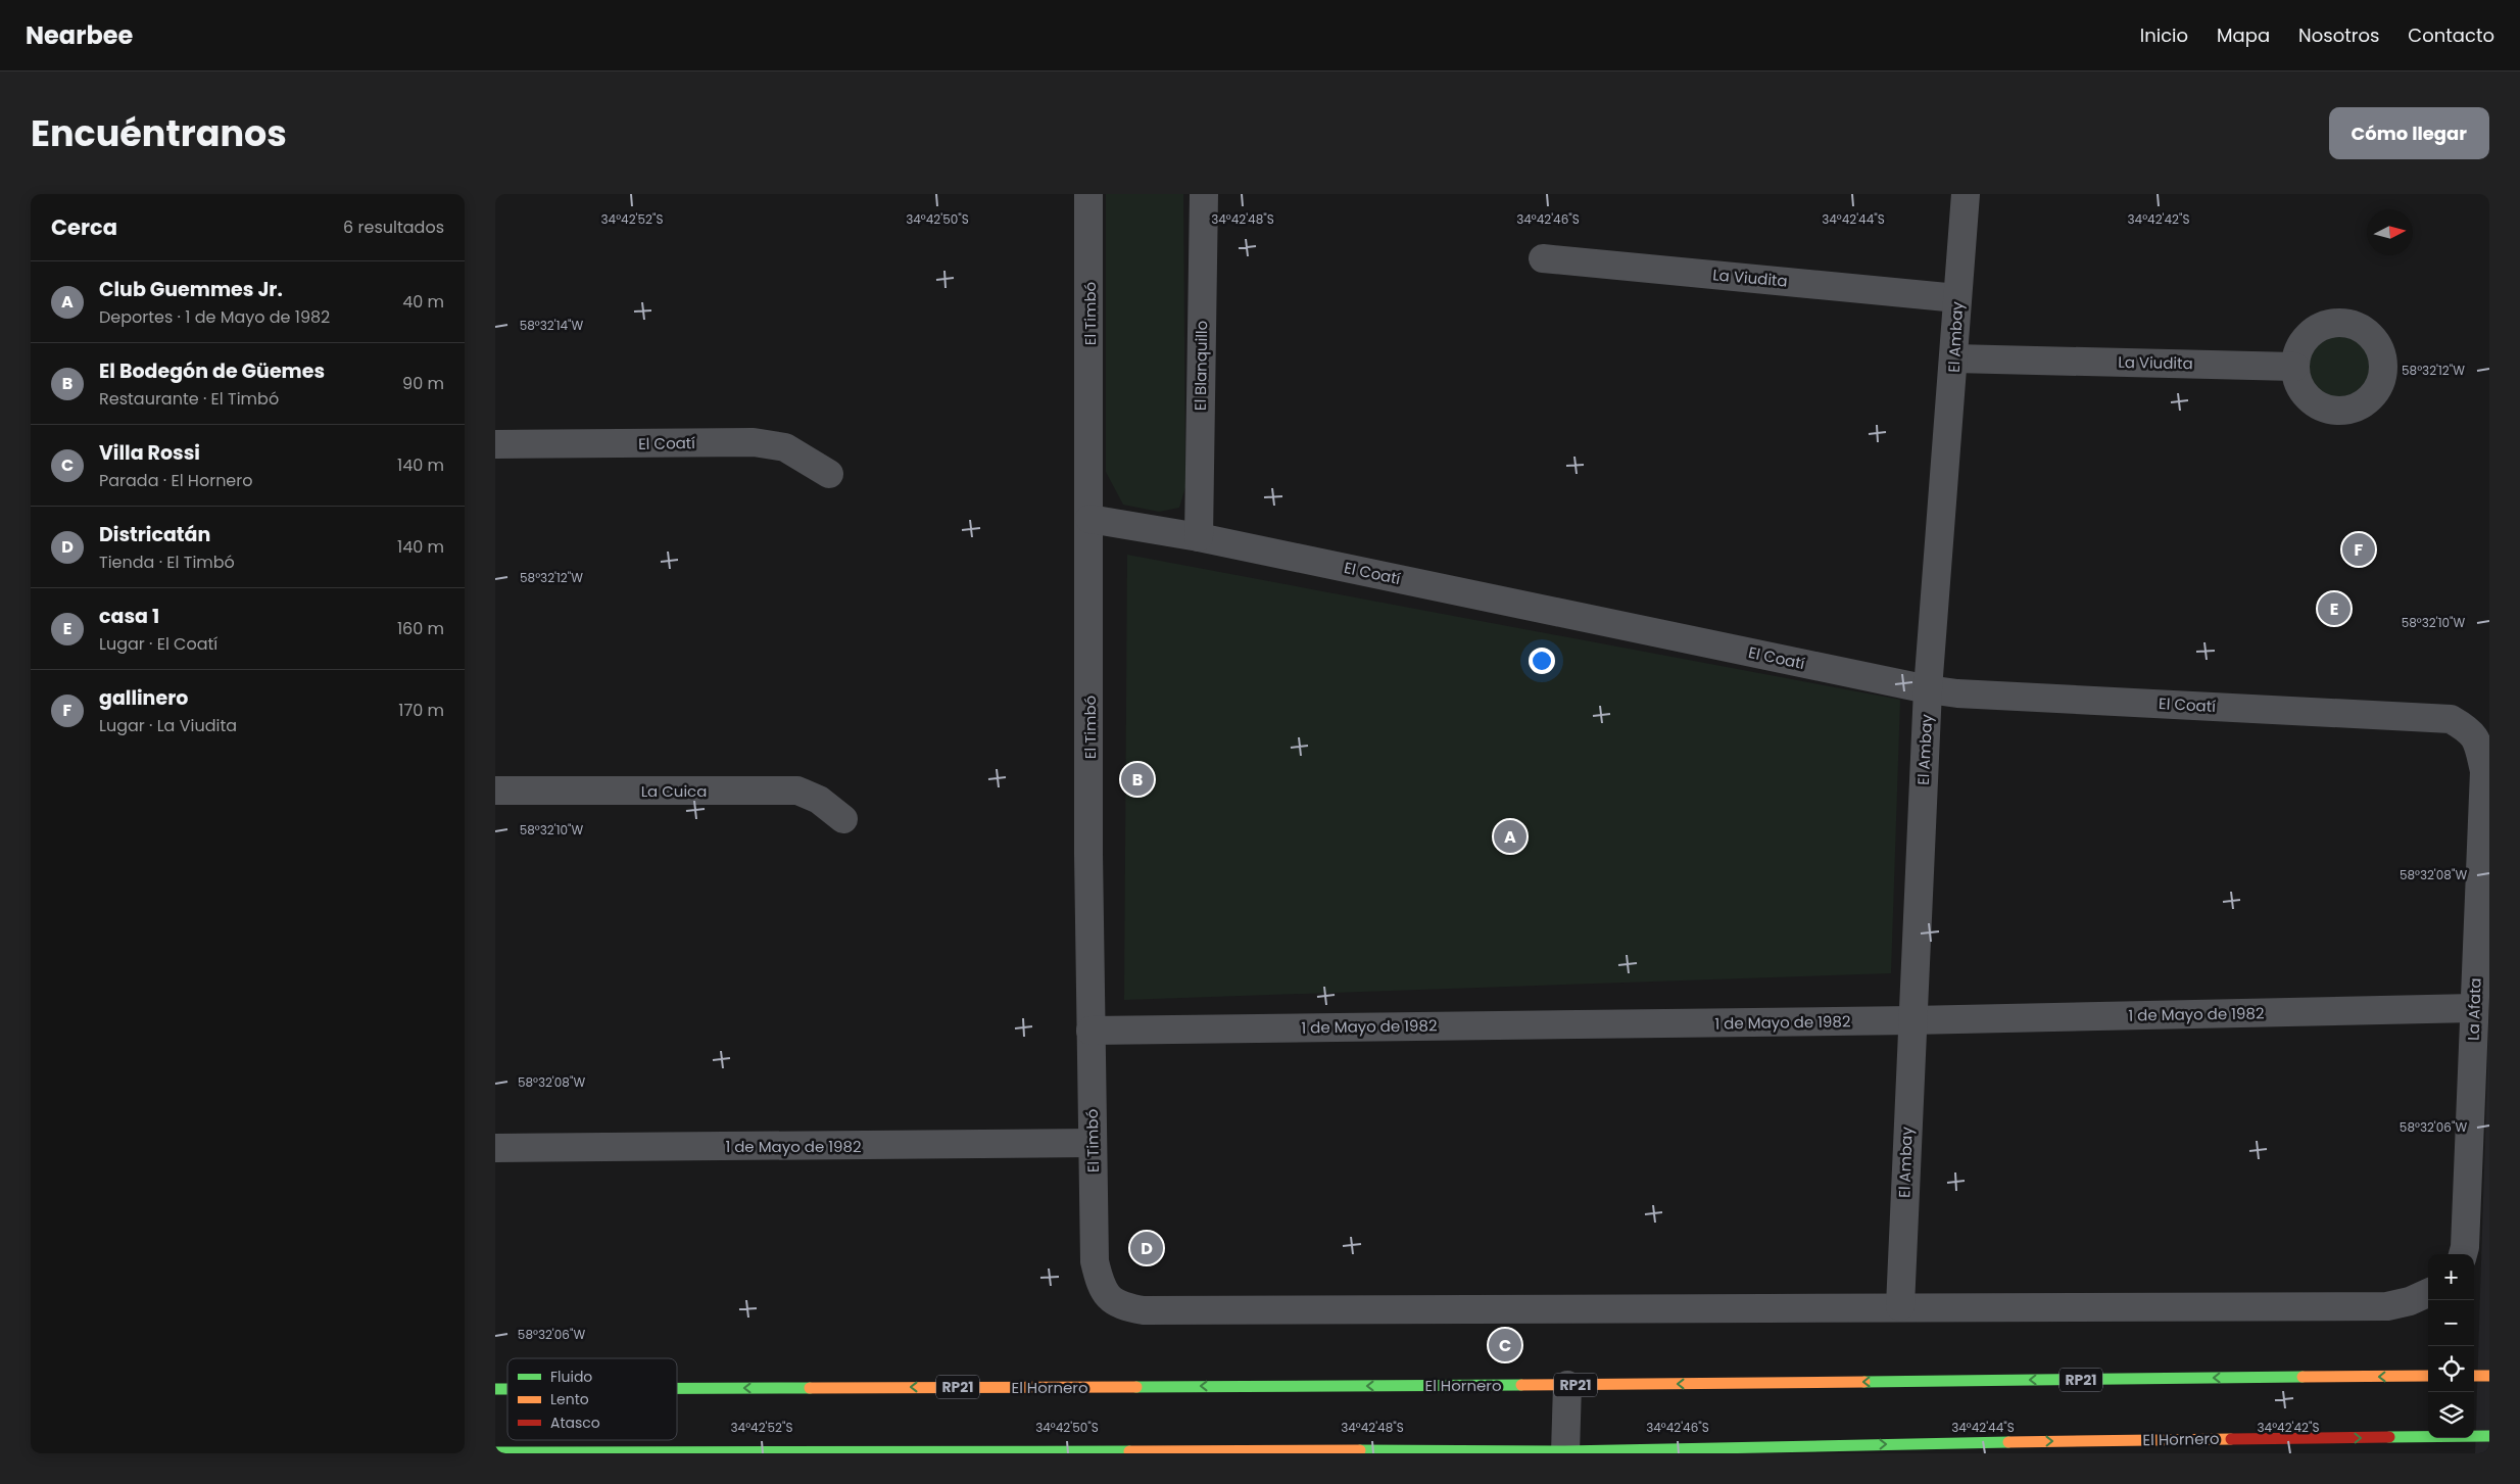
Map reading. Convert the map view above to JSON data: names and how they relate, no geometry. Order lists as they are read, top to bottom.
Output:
{
  "streets": {
    "main road": ["RP21", "El Hornero"],
    "street": [
      "La Viudita",
      "El Timbó",
      "El Ambay",
      "El Blanquillo",
      "El Coatí",
      "La Cuica",
      "La Afata",
      "1 de Mayo de 1982"
    ]
  },
  "crossings": [
    ["La Viudita", "El Ambay"],
    ["El Timbó", "El Ambay"],
    ["El Timbó", "El Coatí"],
    ["El Timbó", "1 de Mayo de 1982"],
    ["El Ambay", "El Coatí"],
    ["El Ambay", "1 de Mayo de 1982"],
    ["El Blanquillo", "El Coatí"],
    ["El Coatí", "La Afata"],
    ["La Afata", "1 de Mayo de 1982"]
  ],
  "legend": ["Fluido", "Lento", "Atasco"],
  "north": "right",
  "page": {
    "header": "Nearbee",
    "nav": [
      "Inicio",
      "Mapa",
      "Nosotros",
      "Contacto"
    ],
    "title": "Encuéntranos",
    "buttons": "Cómo llegar",
    "heading": ["Cerca", "6 resultados"],
    "list": [
      {
        "mark": "A",
        "name": "Club Guemmes Jr.",
        "note": "Deportes · 1 de Mayo de 1982",
        "value": "40 m"
      },
      {
        "mark": "B",
        "name": "El Bodegón de Güemes",
        "note": "Restaurante · El Timbó",
        "value": "90 m"
      },
      {
        "mark": "C",
        "name": "Villa Rossi",
        "note": "Parada · El Hornero",
        "value": "140 m"
      },
      {
        "mark": "D",
        "name": "Districatán",
        "note": "Tienda · El Timbó",
        "value": "140 m"
      },
      {
        "mark": "E",
        "name": "casa 1",
        "note": "Lugar · El Coatí",
        "value": "160 m"
      },
      {
        "mark": "F",
        "name": "gallinero",
        "note": "Lugar · La Viudita",
        "value": "170 m"
      }
    ],
    "pins": [
      "F",
      "E",
      "B",
      "A",
      "D",
      "C"
    ],
    "map_buttons": ["+", "−"]
  },
  "coordinates": [
    "34°42'52\"S",
    "34°42'50\"S",
    "34°42'48\"S",
    "34°42'46\"S",
    "34°42'44\"S",
    "34°42'42\"S",
    "58°32'14\"W",
    "58°32'12\"W",
    "58°32'10\"W",
    "58°32'08\"W",
    "58°32'06\"W"
  ]
}
